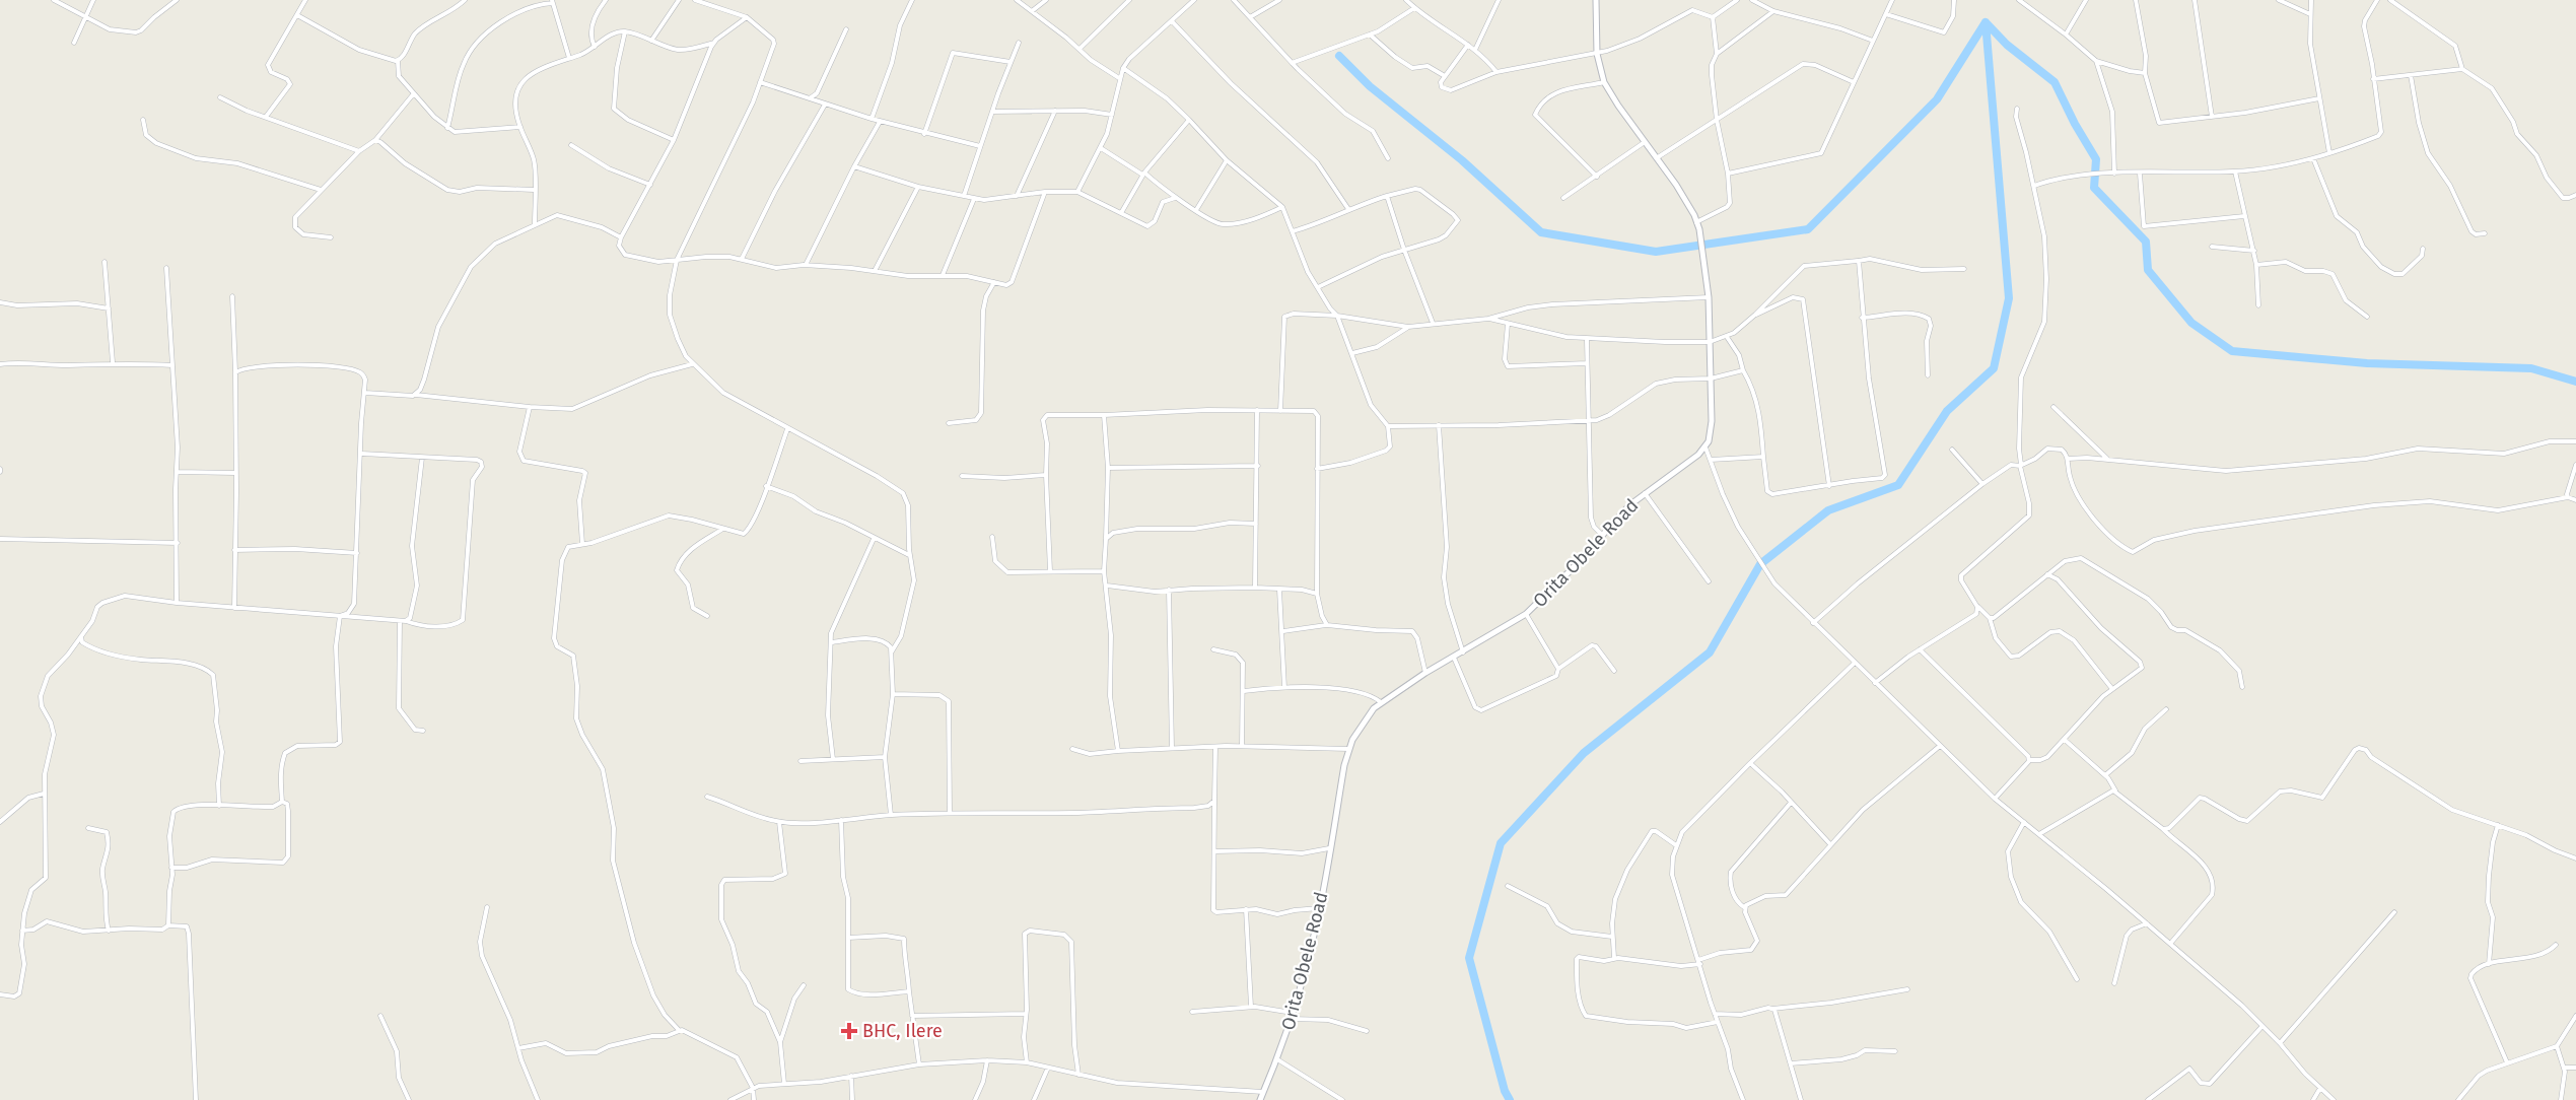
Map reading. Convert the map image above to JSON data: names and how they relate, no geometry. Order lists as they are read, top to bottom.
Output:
{
  "streets": {
    "main road": ["Orita Obele Road"]
  },
  "places": {
    "health": ["BHC, Ilere"]
  }
}
